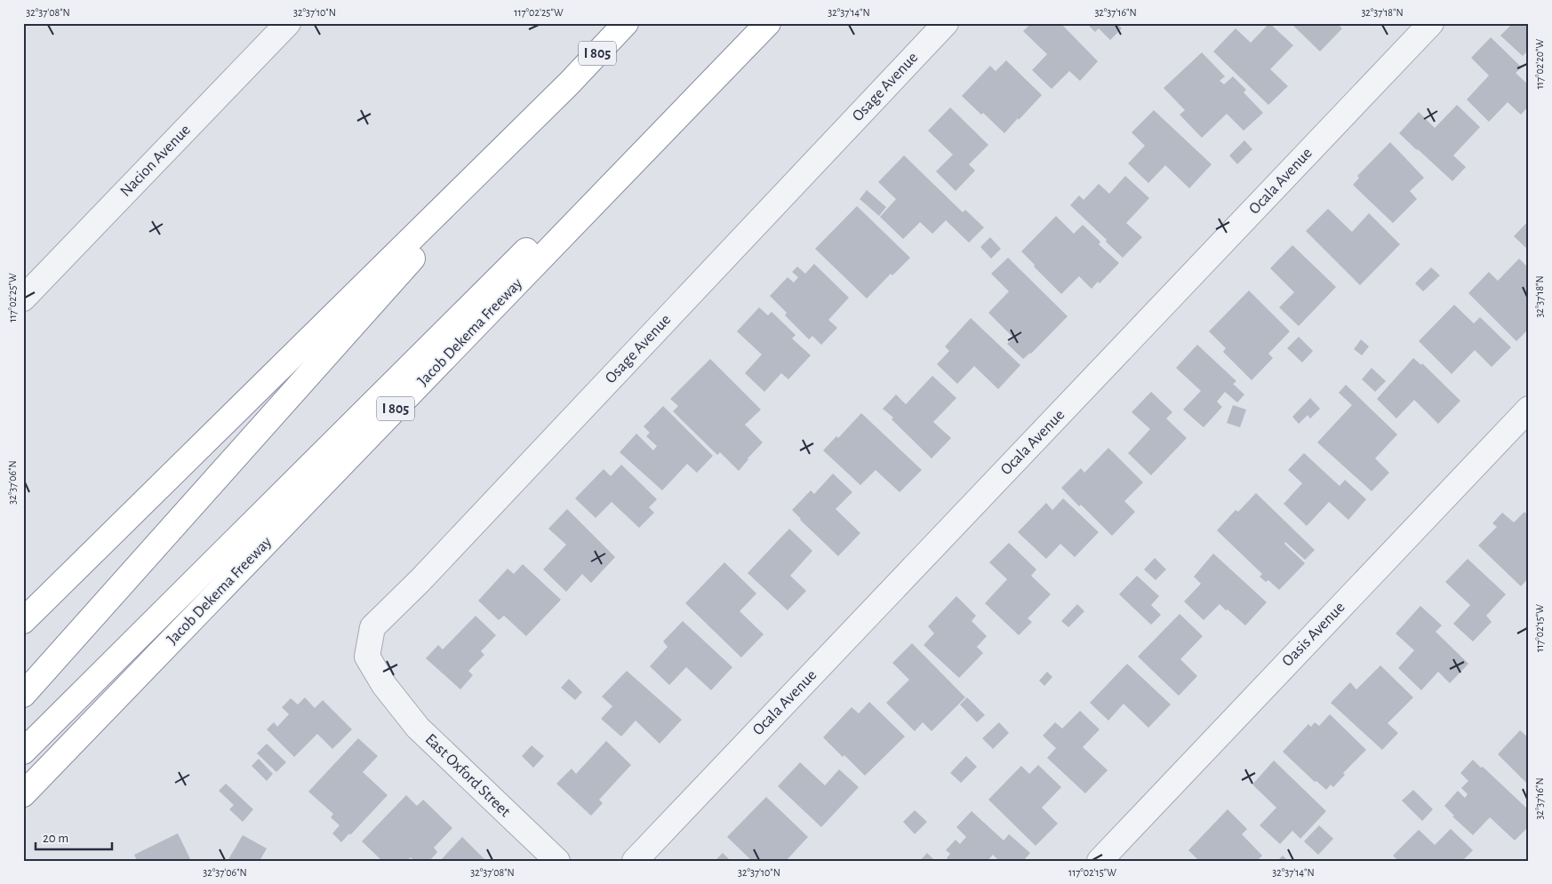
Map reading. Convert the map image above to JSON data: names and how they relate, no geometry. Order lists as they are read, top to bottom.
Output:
{
  "streets": {
    "highway": ["I 805", "Jacob Dekema Freeway"],
    "street": [
      "Osage Avenue",
      "Nacion Avenue",
      "Ocala Avenue",
      "Oasis Avenue",
      "East Oxford Street"
    ]
  },
  "crossings": [
    ["Osage Avenue", "East Oxford Street"]
  ],
  "scale_bar": "20 m",
  "coordinates": [
    "32°37'08\"N",
    "32°37'10\"N",
    "117°02'25\"W",
    "32°37'14\"N",
    "32°37'16\"N",
    "32°37'18\"N",
    "117°02'20\"W",
    "32°37'06\"N",
    "117°02'15\"W"
  ]
}
